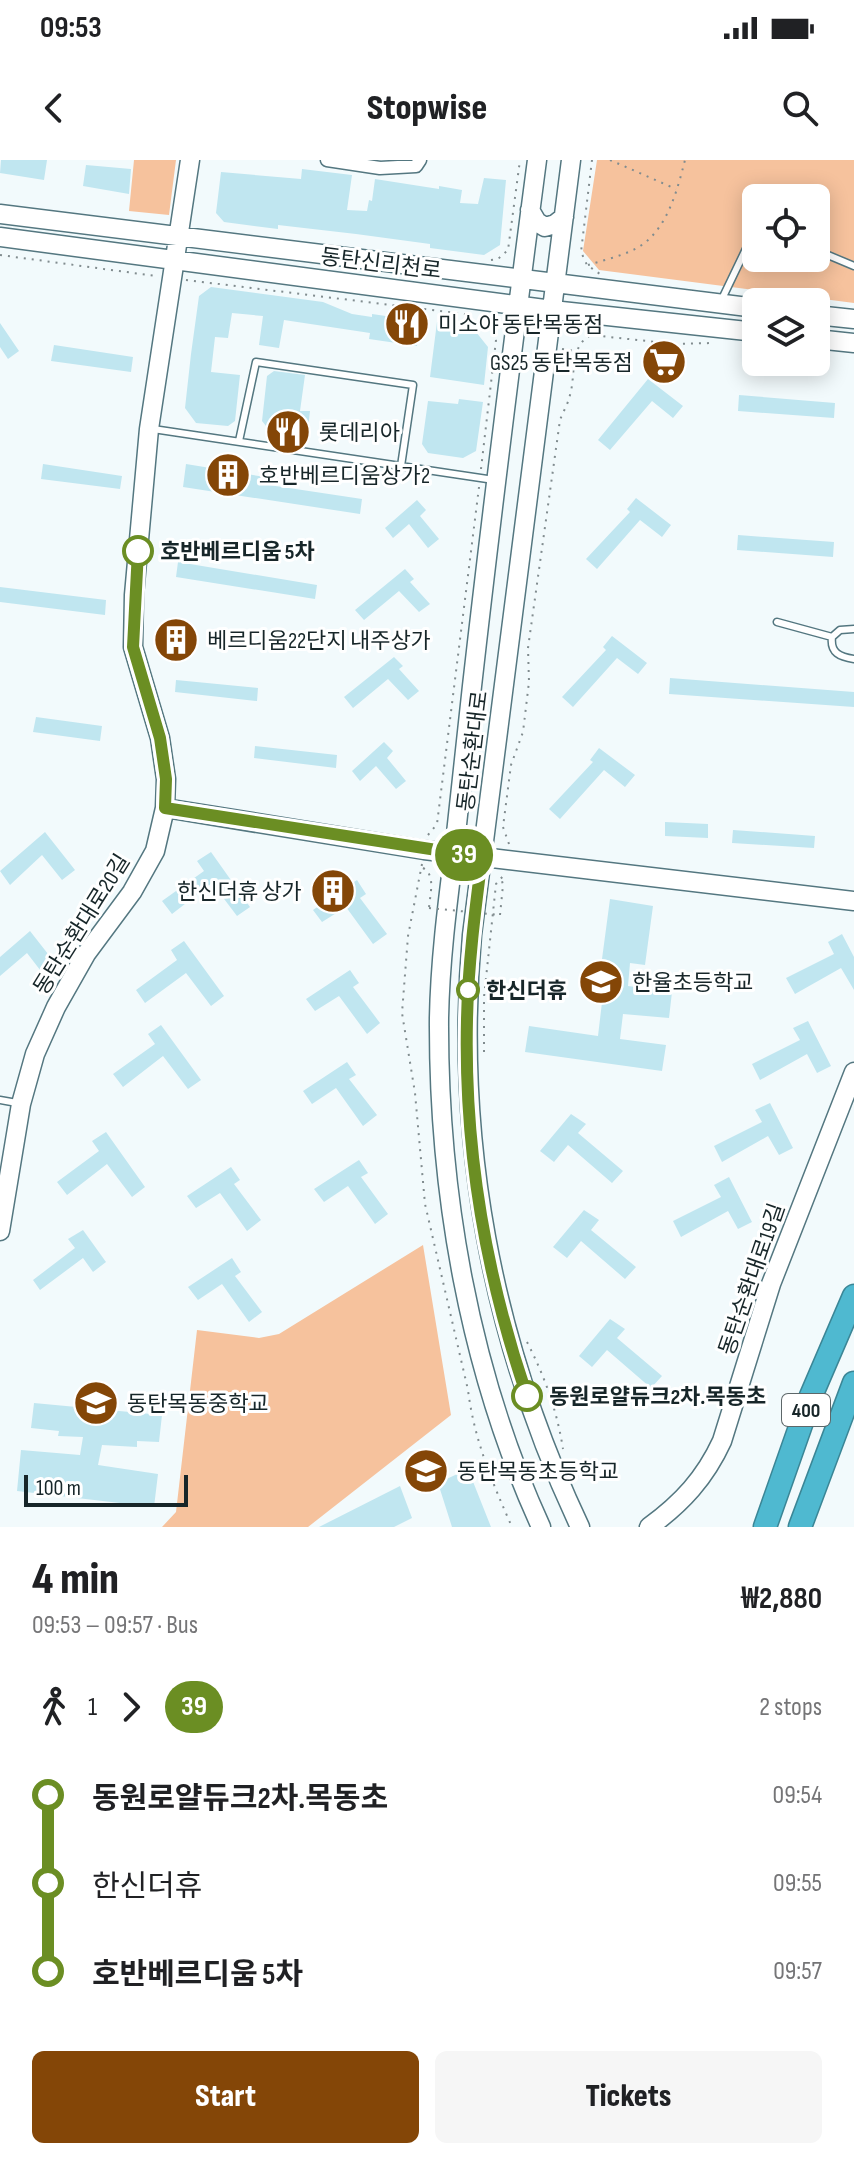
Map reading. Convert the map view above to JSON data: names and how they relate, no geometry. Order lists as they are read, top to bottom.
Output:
{
  "streets": {
    "highway": ["400"],
    "main road": [
      "동탄신리천로",
      "동탄순환대로",
      "동탄순환대로20길",
      "동탄순환대로19길"
    ]
  },
  "crossings": [
    ["동탄신리천로", "동탄순환대로"],
    ["동탄신리천로", "동탄순환대로20길"]
  ],
  "places": {
    "restaurant": ["미소야 동탄목동점", "롯데리아"],
    "supermarket": ["GS25 동탄목동점"],
    "building": ["호반베르디움상가2", "베르디움22단지 내주상가", "한신더휴 상가"],
    "other": ["호반베르디움 5차", "한신더휴", "동원로얄듀크2차.목동초"],
    "school or university": ["한율초등학교", "동탄목동중학교", "동탄목동초등학교"]
  },
  "lines": ["bus line 39"],
  "scale_bar": "100 m",
  "page": {
    "status": "09:53",
    "header": "Stopwise",
    "on_map": "39",
    "scale": "100 m",
    "heading": ["4 min", "09:53 – 09:57 · Bus", "₩2,880"],
    "legs": ["1", "39", "2 stops"],
    "list": [
      {
        "name": "동원로얄듀크2차.목동초",
        "value": "09:54"
      },
      {
        "name": "한신더휴",
        "value": "09:55"
      },
      {
        "name": "호반베르디움 5차",
        "value": "09:57"
      }
    ],
    "buttons": ["Start", "Tickets"]
  }
}
